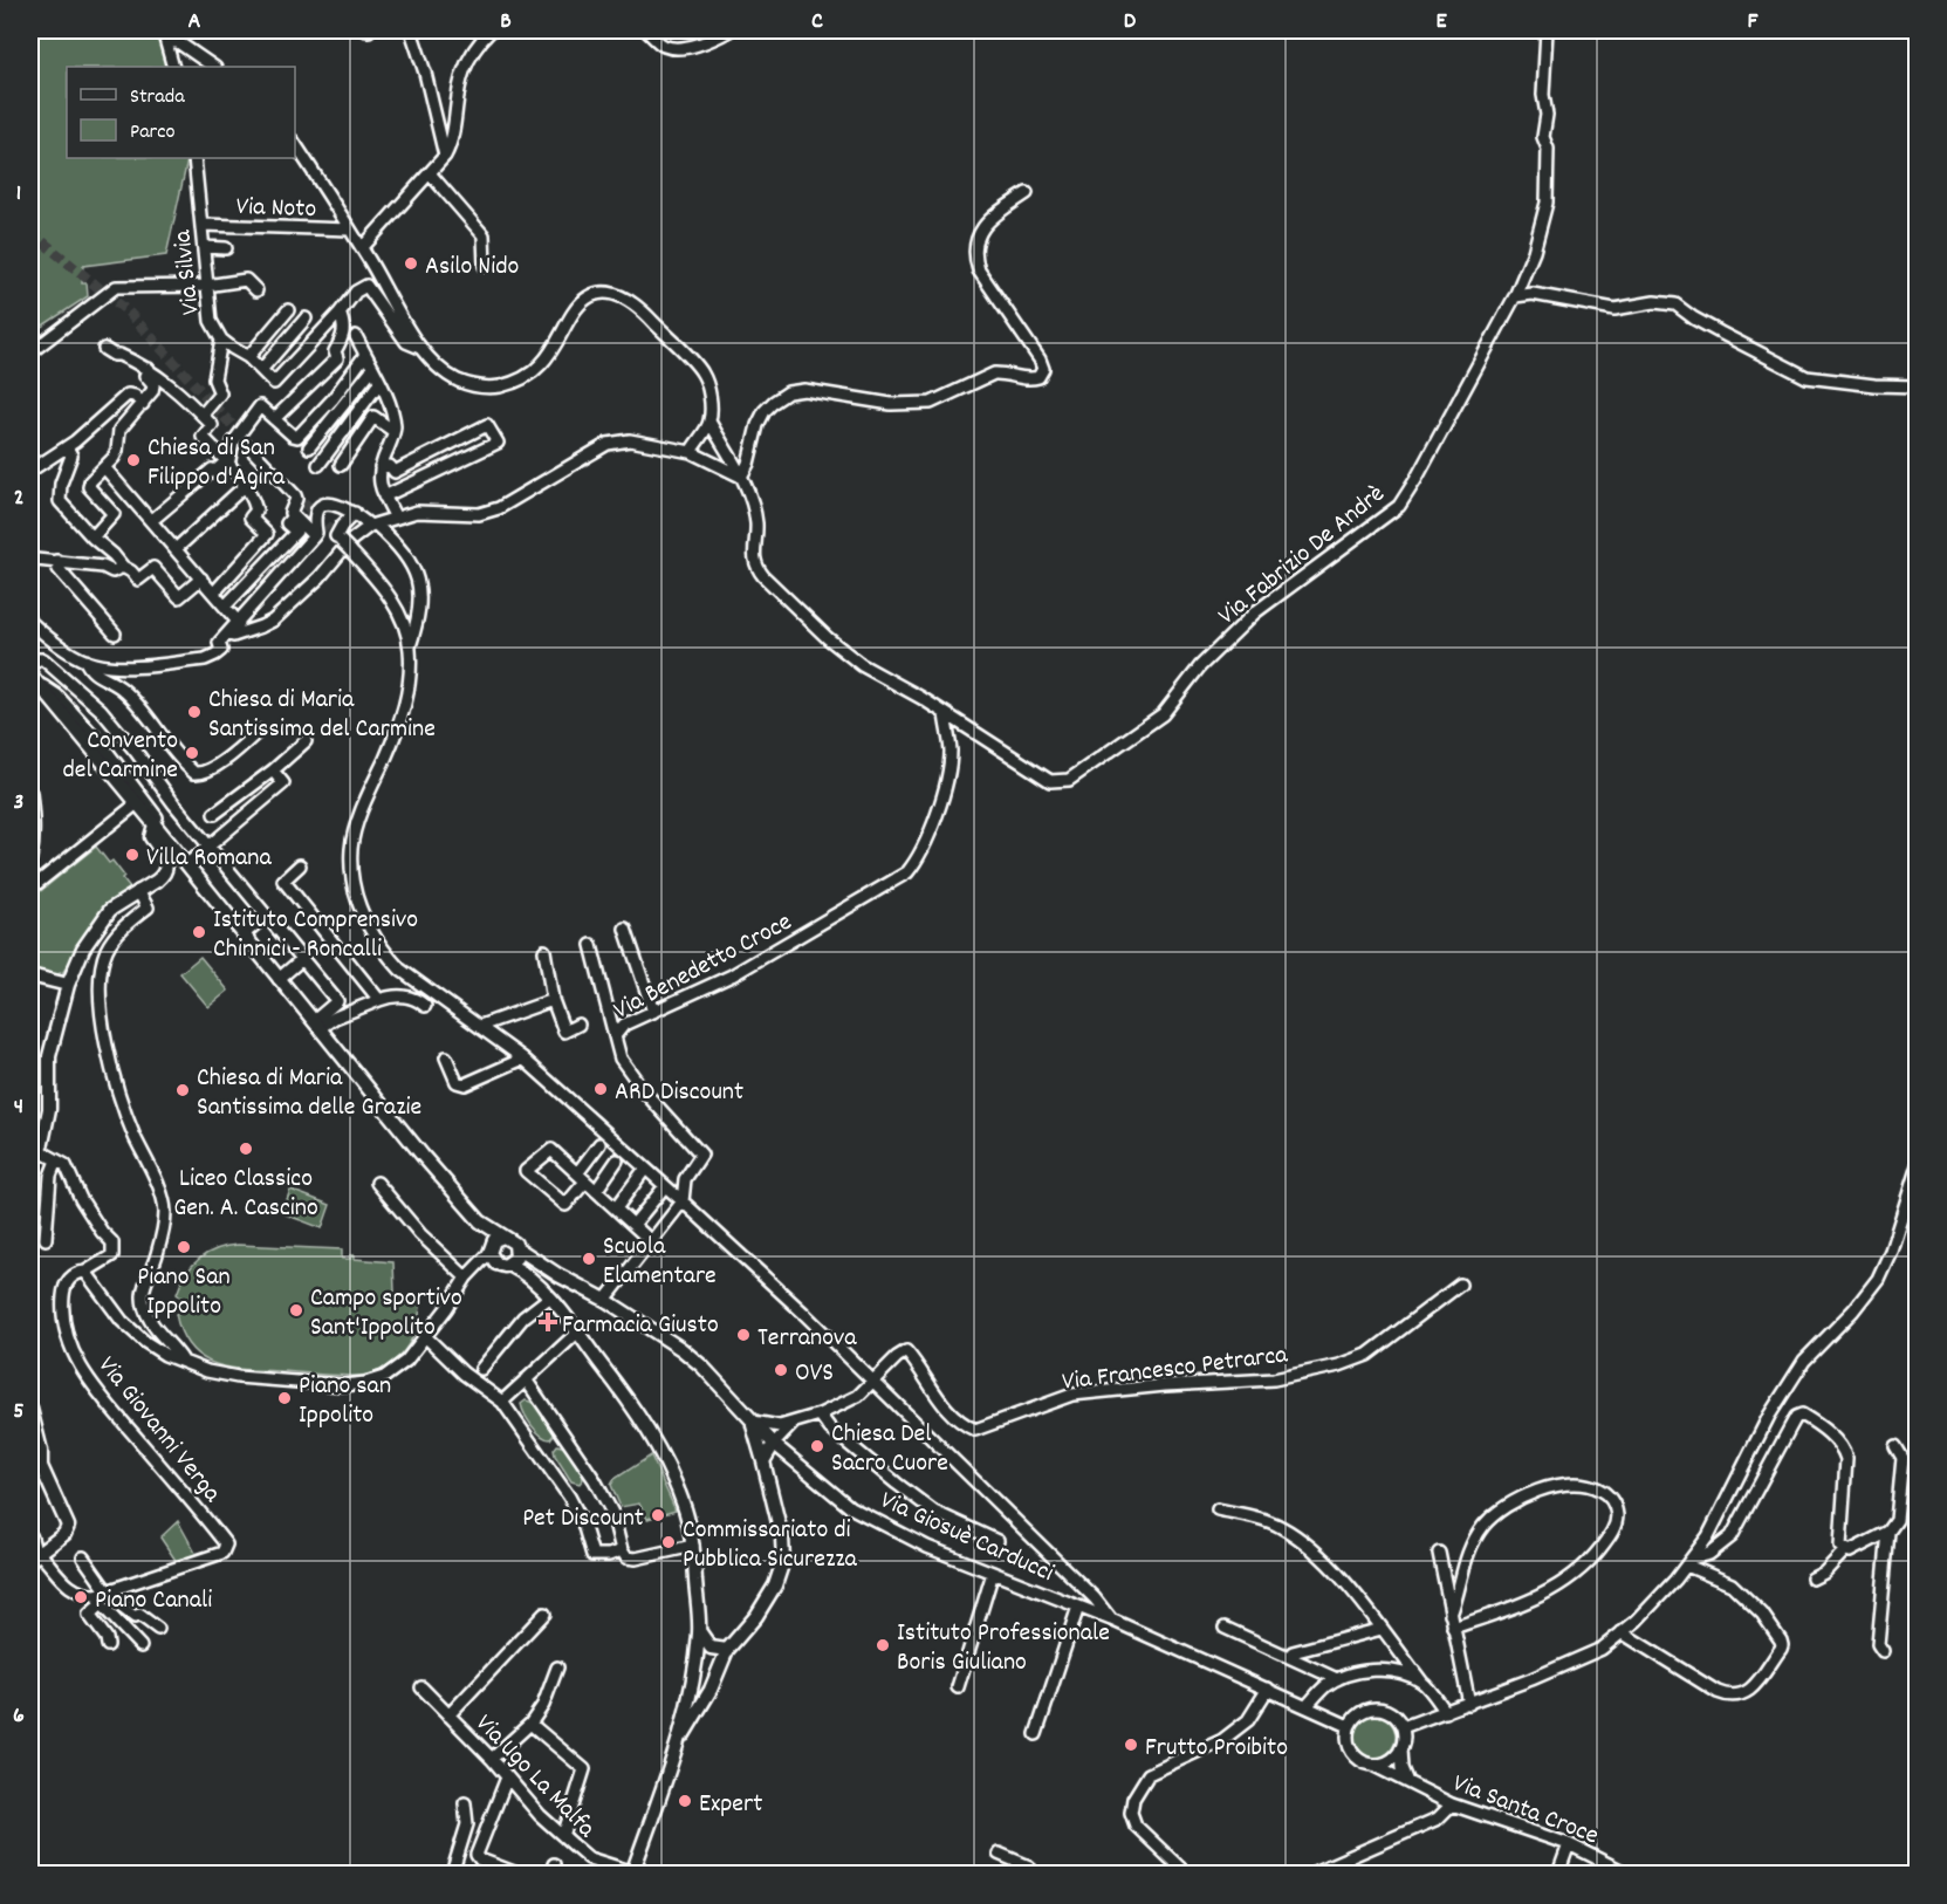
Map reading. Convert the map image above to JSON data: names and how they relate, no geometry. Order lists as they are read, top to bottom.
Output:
{
  "streets": {
    "main road": ["Via Giosuè Carducci"],
    "street": [
      "Via Noto",
      "Via Silvia",
      "Via Fabrizio De Andrè",
      "Via Benedetto Croce",
      "Via Francesco Petrarca",
      "Via Giovanni Verga",
      "Via Ugo La Malfa",
      "Via Santa Croce"
    ]
  },
  "crossings": [
    ["Via Noto", "Via Silvia"],
    ["Via Fabrizio De Andrè", "Via Benedetto Croce"],
    ["Via Benedetto Croce", "Via Giosuè Carducci"],
    ["Via Francesco Petrarca", "Via Giosuè Carducci"]
  ],
  "places": {
    "other": [
      "Asilo Nido",
      "Chiesa di San Filippo d'Agira",
      "Chiesa di Maria Santissima del Carmine",
      "Convento del Carmine",
      "Villa Romana",
      "Istituto Comprensivo Chinnici - Roncalli",
      "ARD Discount",
      "Chiesa di Maria Santissima delle Grazie",
      "Liceo Classico Gen. A. Cascino",
      "Piano San Ippolito",
      "Scuola Elamentare",
      "Campo sportivo Sant'Ippolito",
      "Terranova",
      "OVS",
      "Piano san Ippolito",
      "Chiesa Del Sacro Cuore",
      "Pet Discount",
      "Commissariato di Pubblica Sicurezza",
      "Piano Canali",
      "Istituto Professionale Boris Giuliano",
      "Frutto Proibito",
      "Expert"
    ],
    "health": ["Farmacia Giusto"]
  },
  "legend": ["Strada", "Parco"],
  "grid": {
    "columns": [
      "A",
      "B",
      "C",
      "D",
      "E",
      "F"
    ],
    "rows": [
      "1",
      "2",
      "3",
      "4",
      "5",
      "6"
    ]
  }
}
